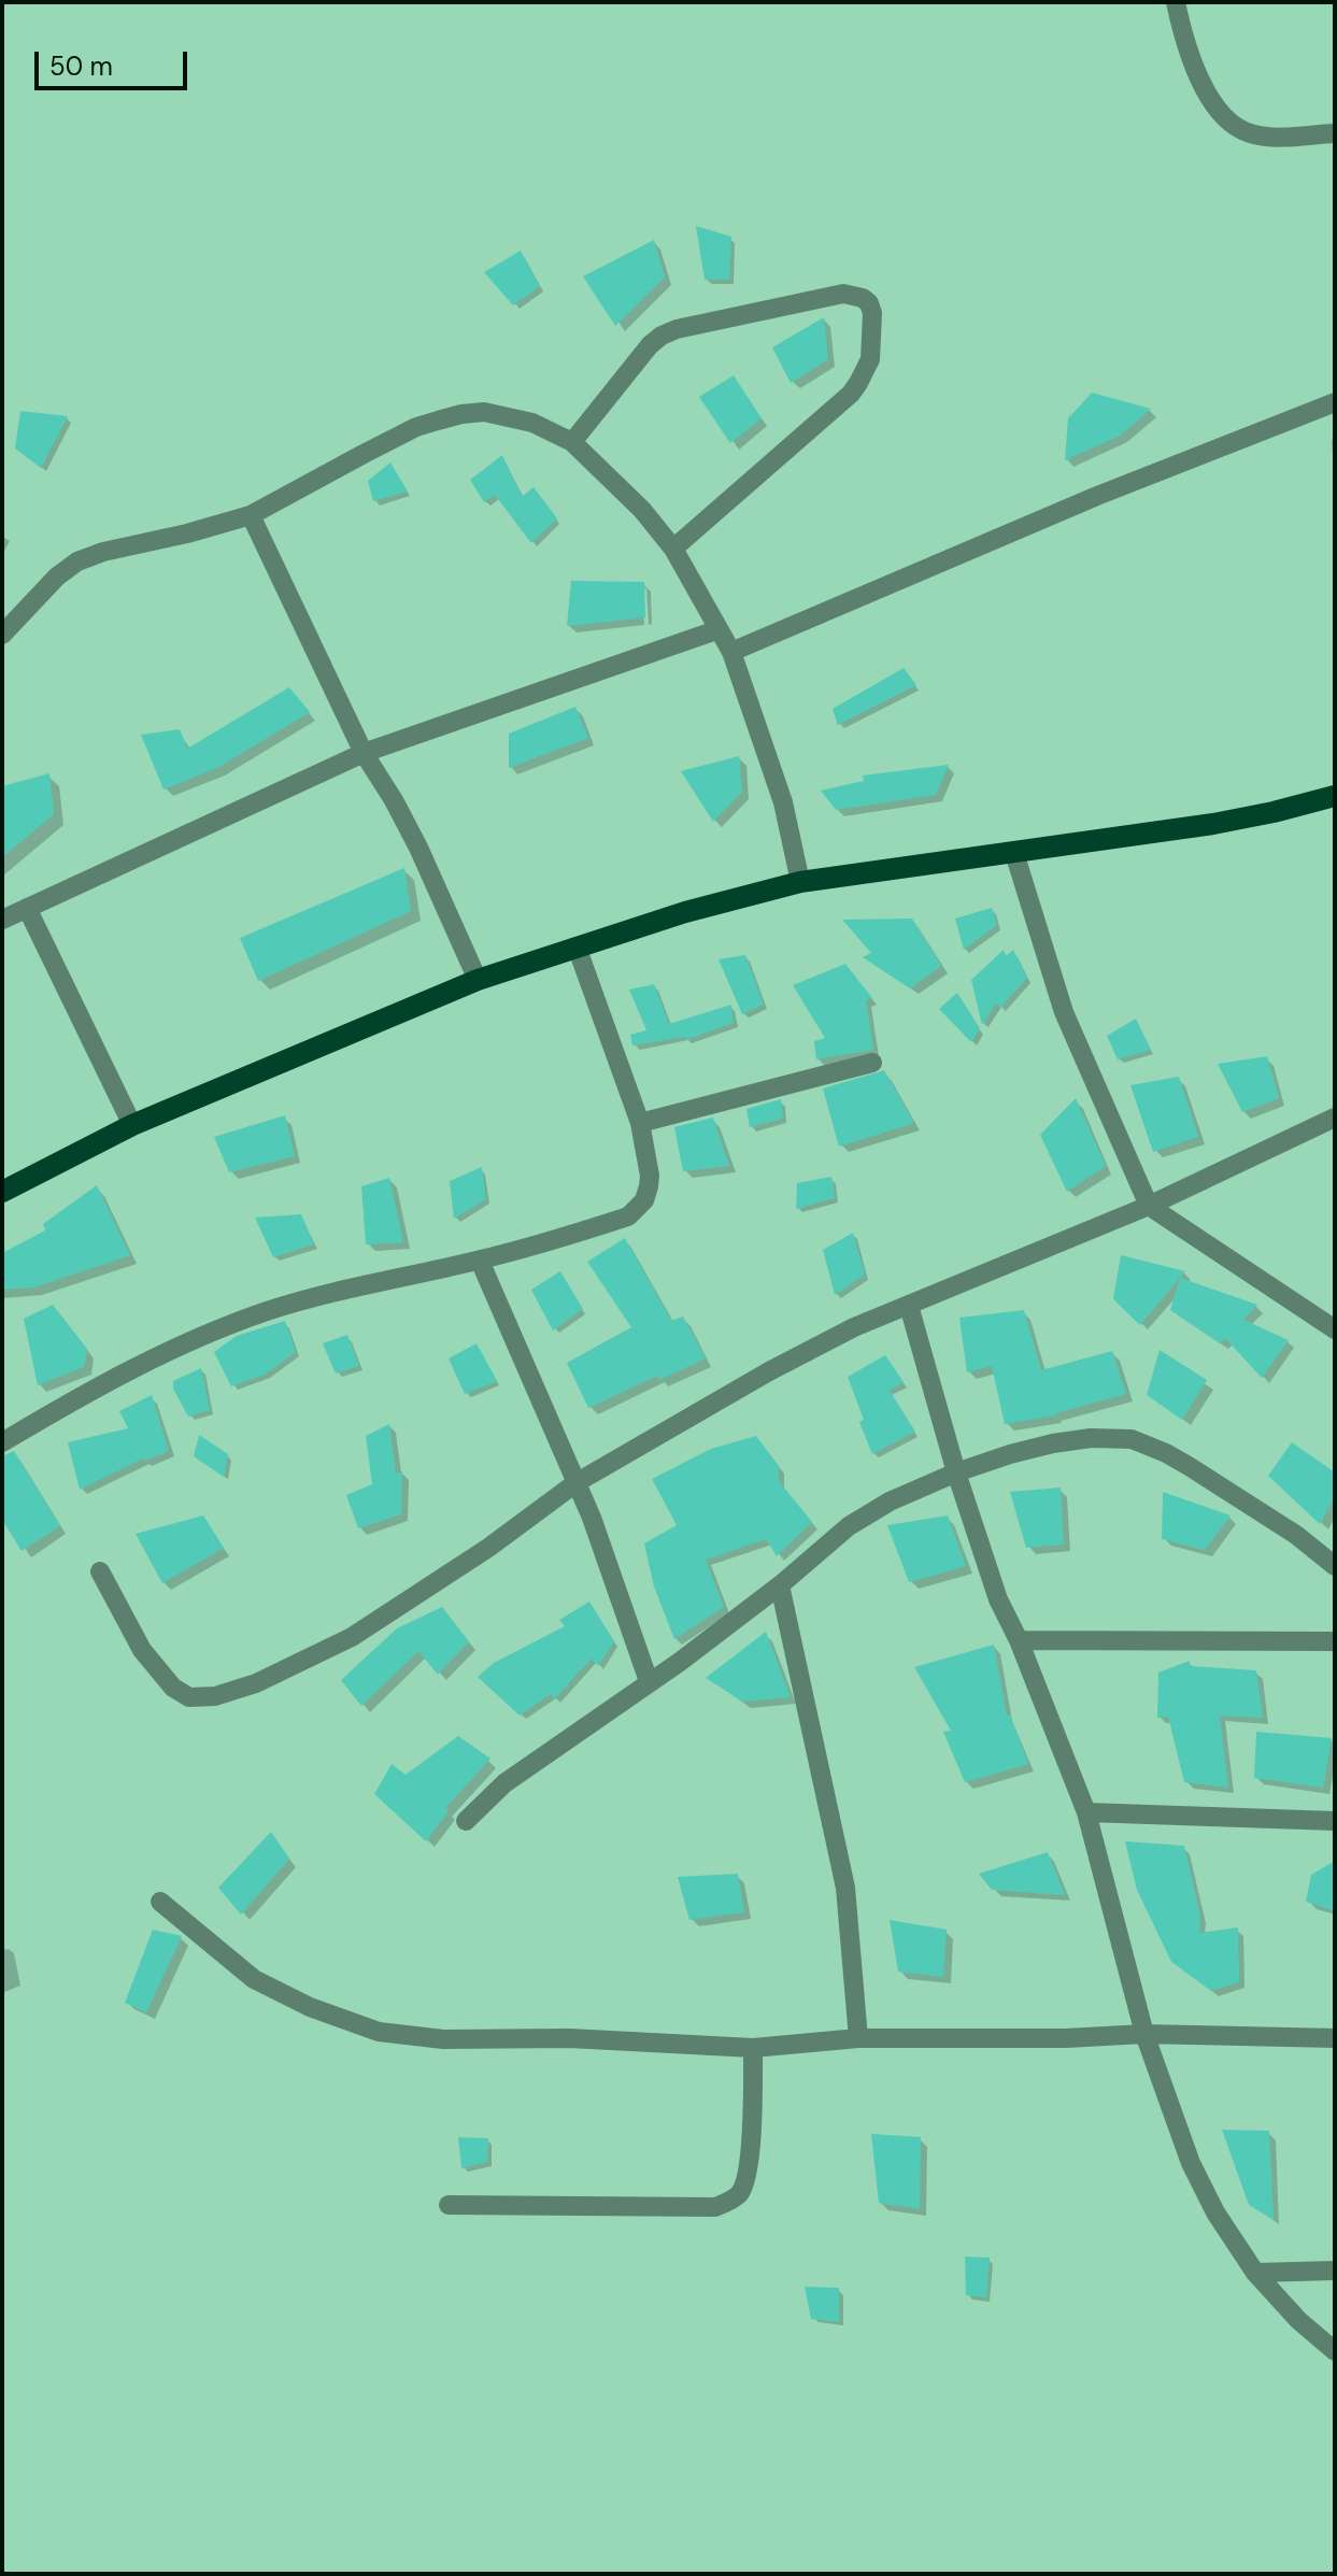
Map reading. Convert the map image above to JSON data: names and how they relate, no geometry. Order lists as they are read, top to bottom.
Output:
{
  "scale_bar": "50 m"
}
